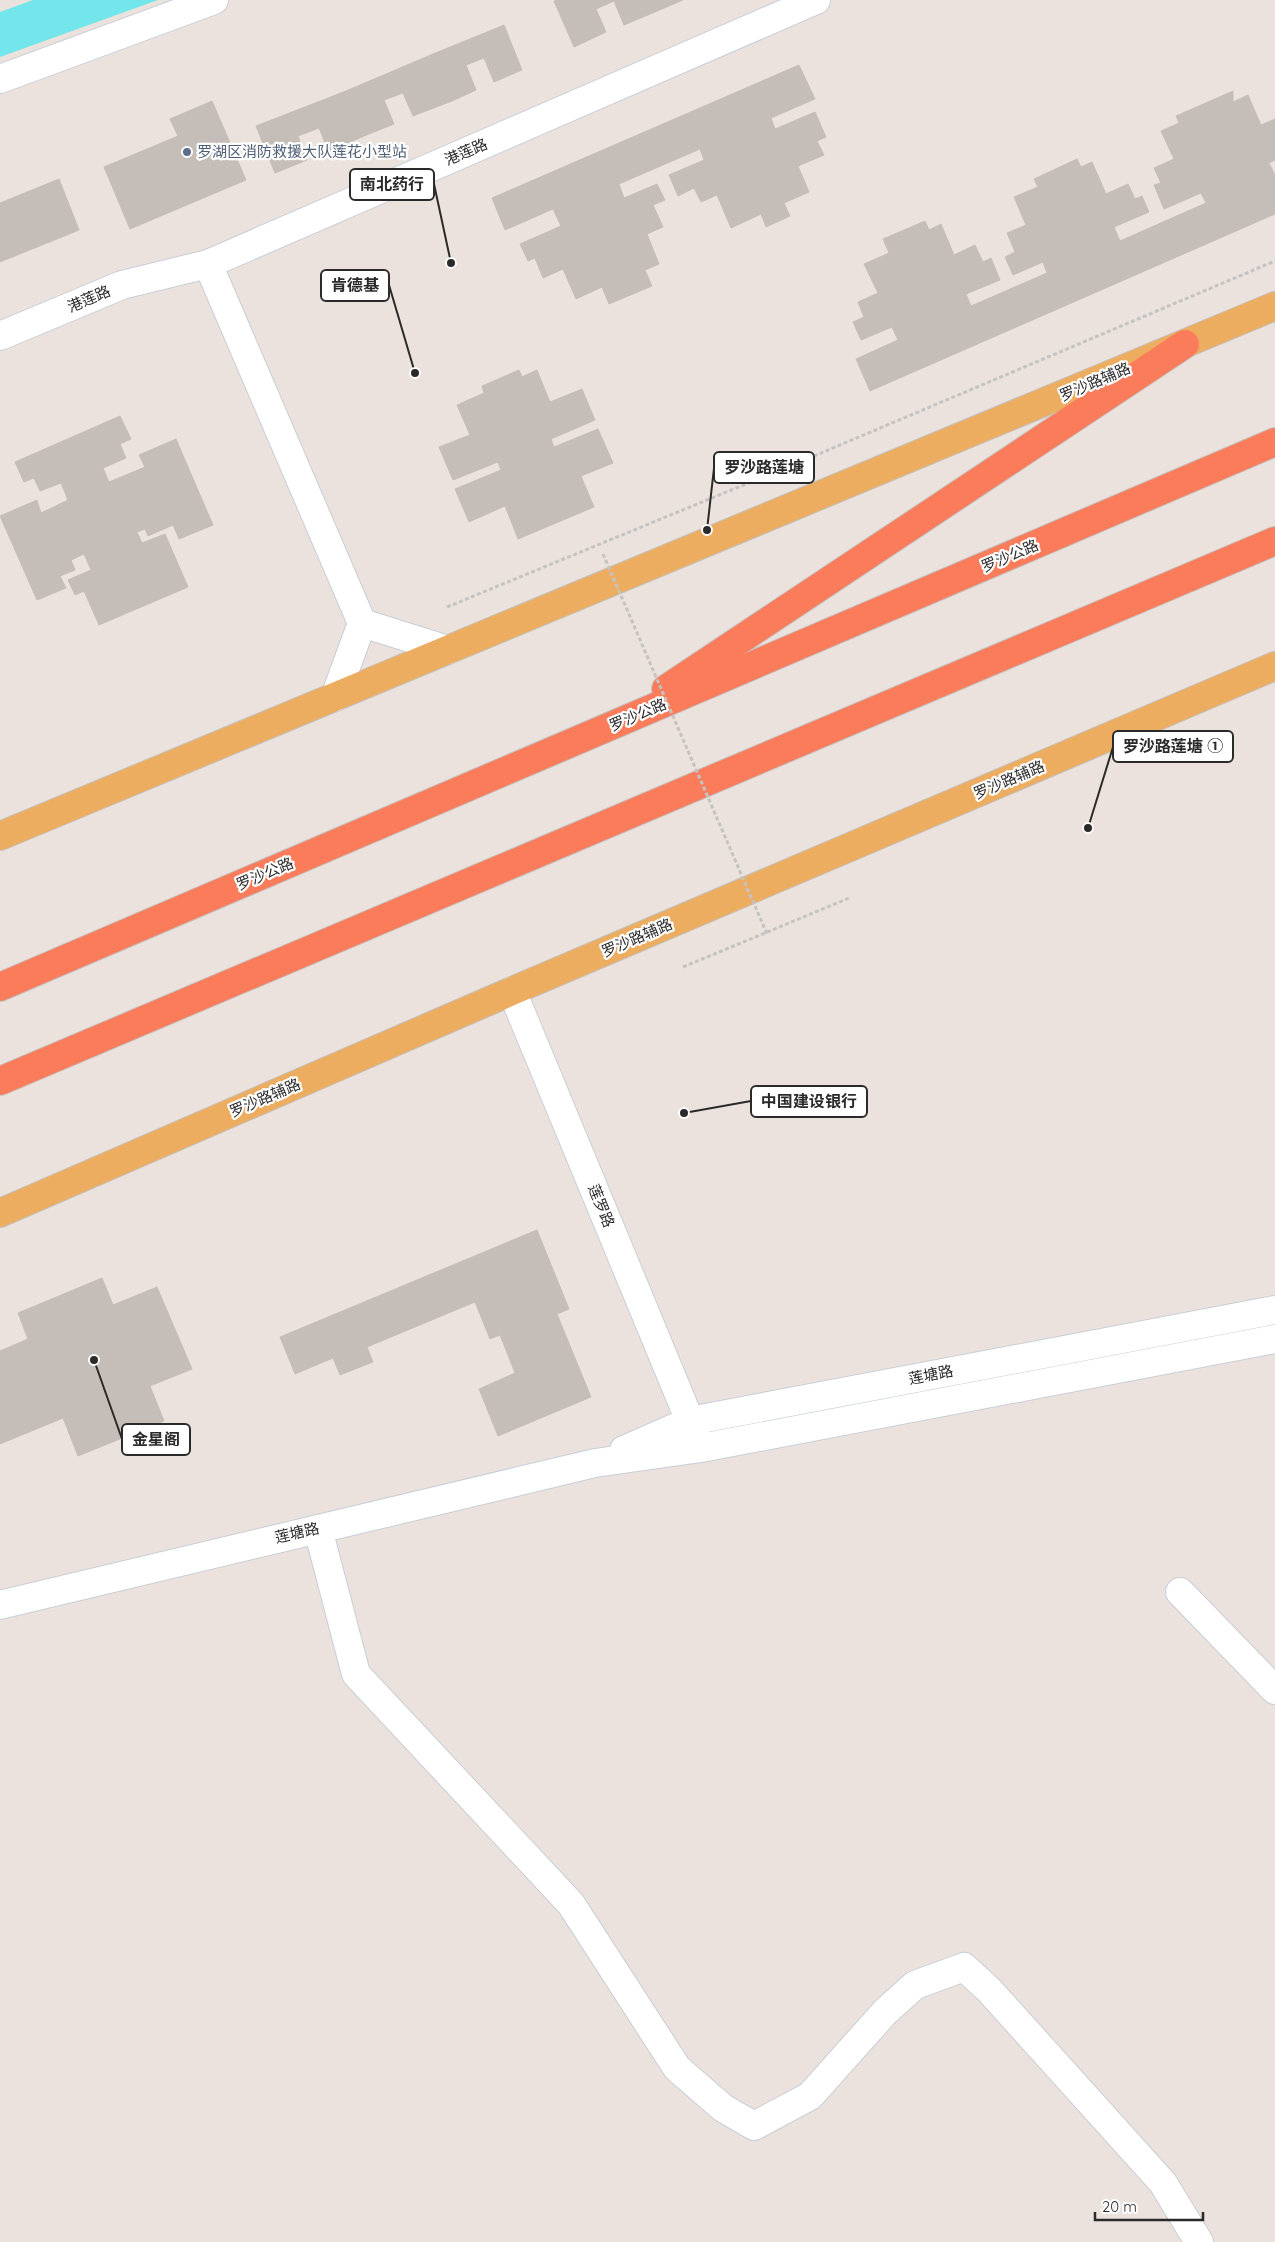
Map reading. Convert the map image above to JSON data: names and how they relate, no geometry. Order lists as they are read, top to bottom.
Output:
{
  "streets": {
    "highway": ["罗沙公路"],
    "main road": ["罗沙路辅路"],
    "street": ["港莲路", "莲罗路", "莲塘路"]
  },
  "crossings": [
    ["罗沙路辅路", "莲罗路"],
    ["莲罗路", "莲塘路"]
  ],
  "places": [
    "罗湖区消防救援大队莲花小型站",
    "南北药行",
    "肯德基",
    "罗沙路莲塘",
    "罗沙路莲塘 ①",
    "中国建设银行",
    "金星阁"
  ],
  "scale_bar": "20 m"
}
